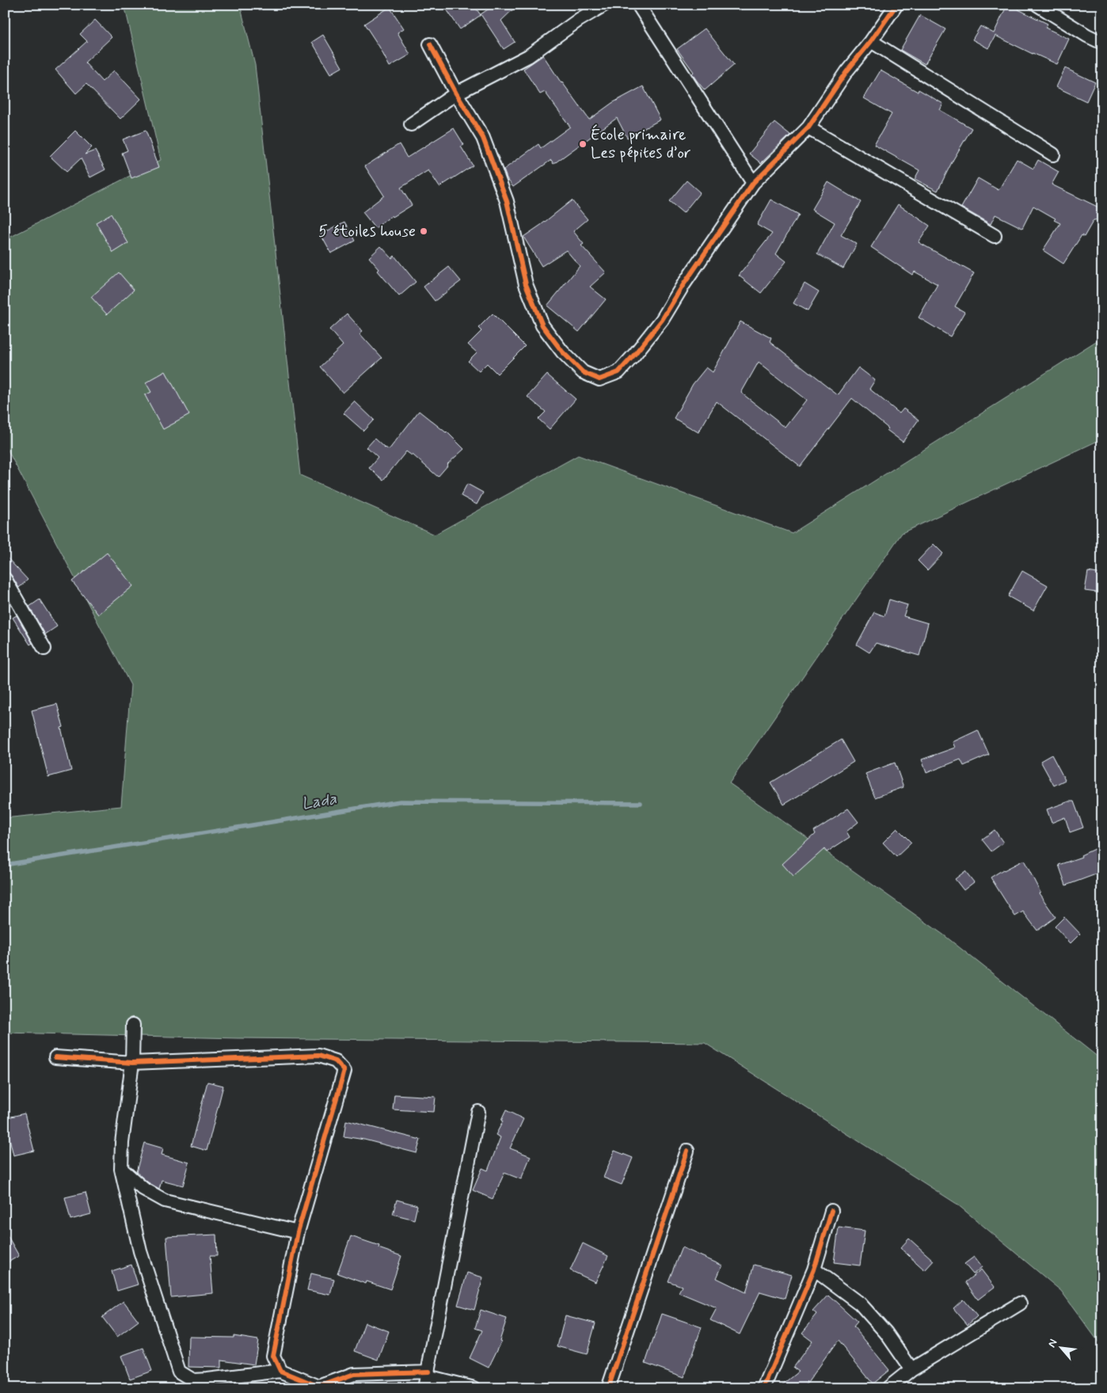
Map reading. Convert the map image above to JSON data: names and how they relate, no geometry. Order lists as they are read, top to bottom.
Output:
{
  "water": ["Lada"],
  "places": ["École primaire Les pépites d’or", "5 étoiles house"],
  "north": "top left"
}
